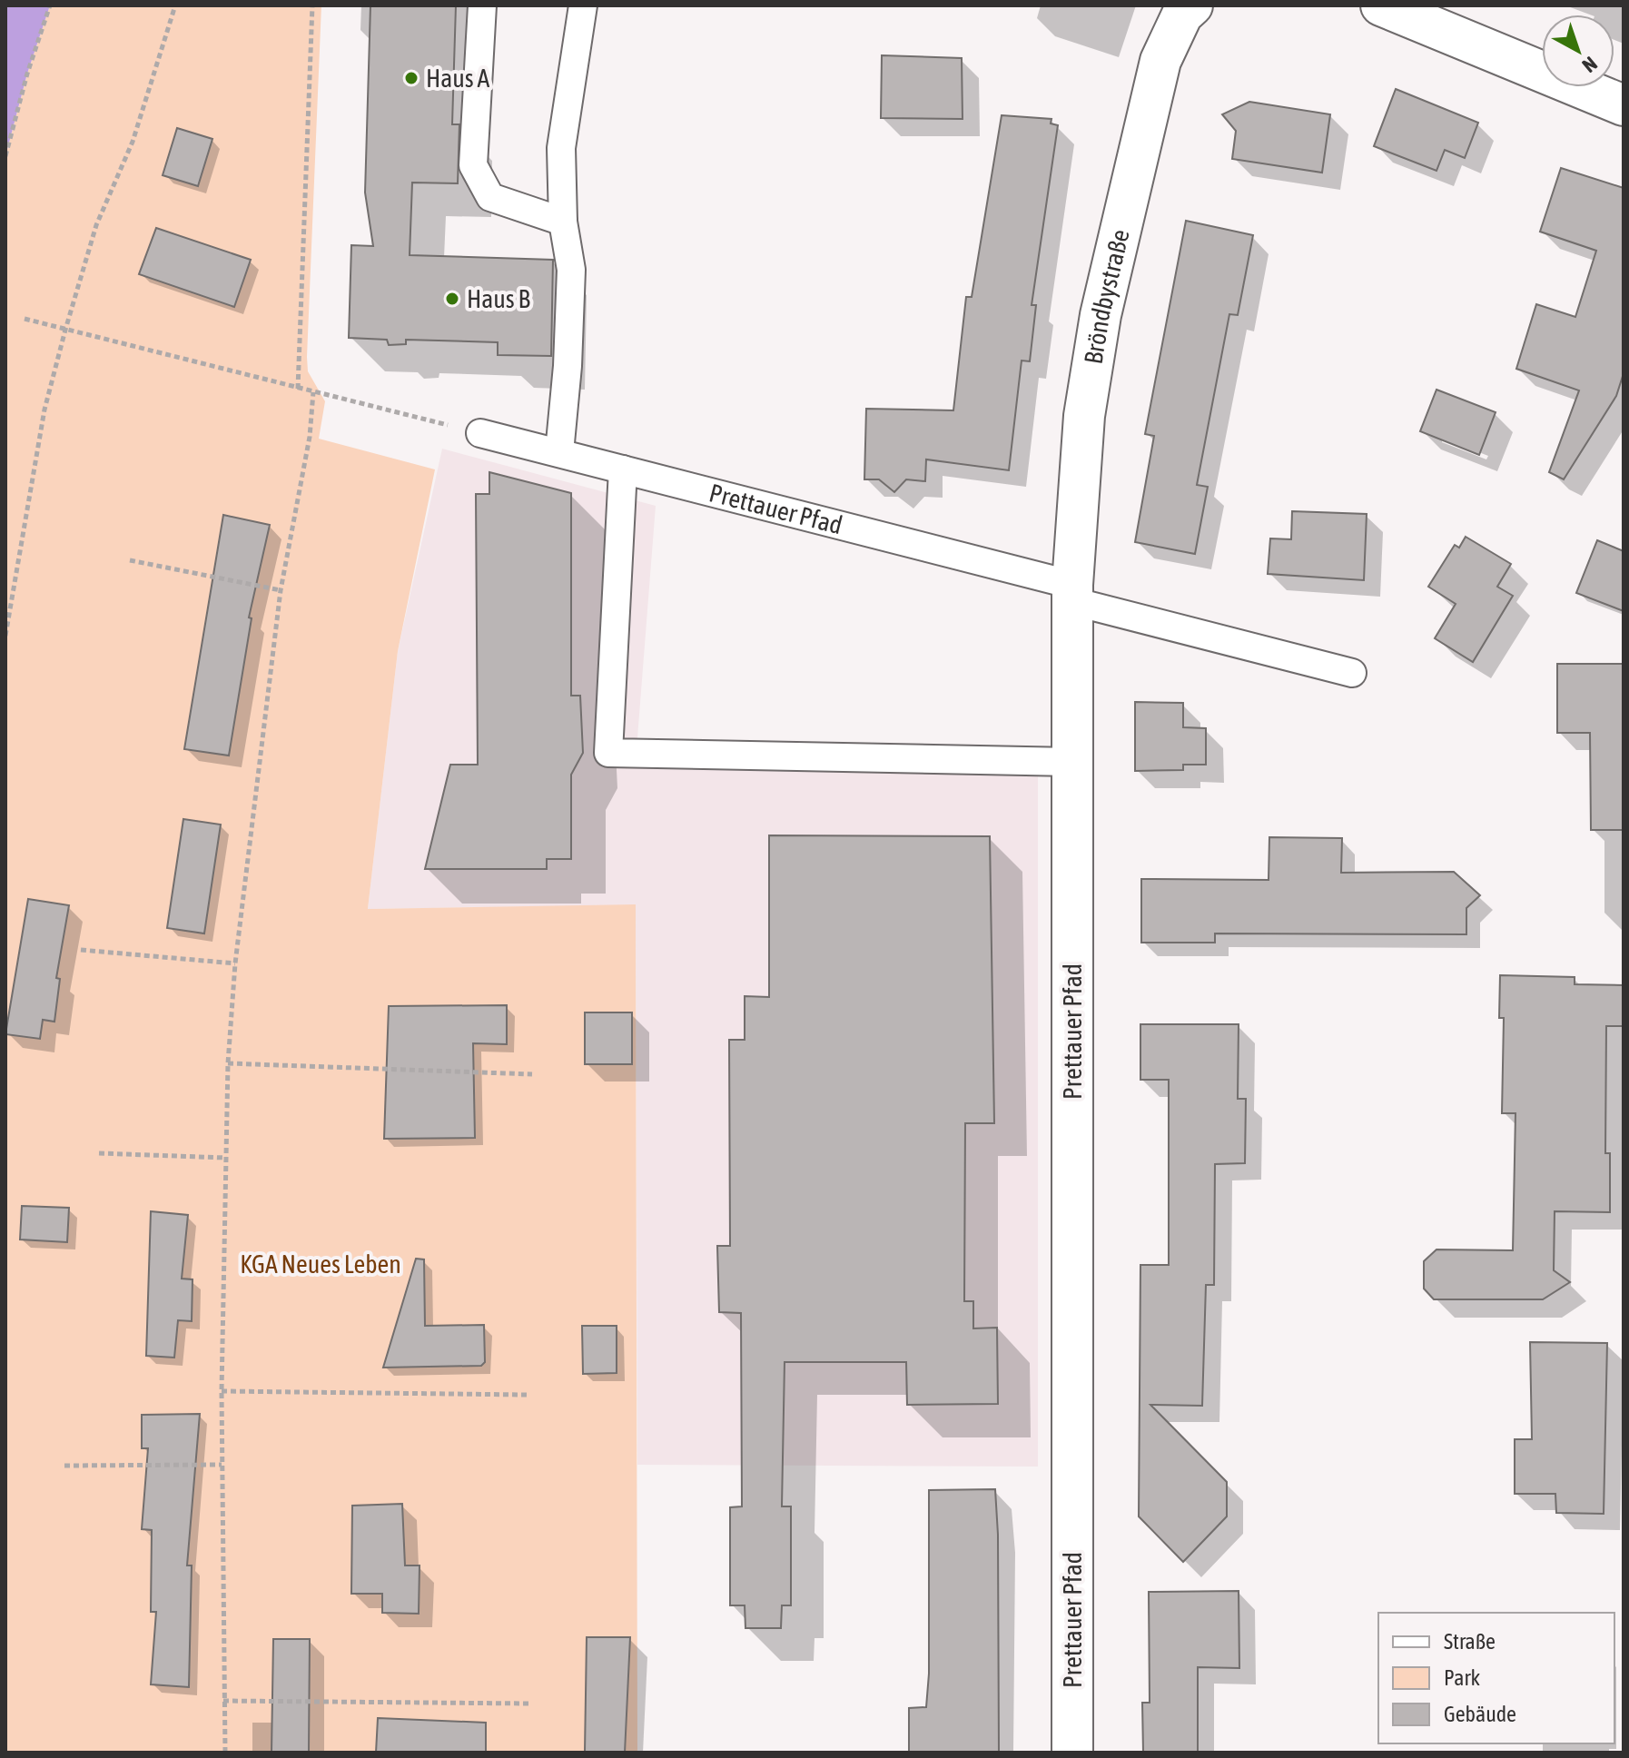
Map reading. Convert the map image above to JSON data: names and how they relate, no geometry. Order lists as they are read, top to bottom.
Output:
{
  "streets": {
    "street": ["Bröndbystraße", "Prettauer Pfad"]
  },
  "crossings": [
    ["Bröndbystraße", "Prettauer Pfad"]
  ],
  "parks": ["KGA Neues Leben"],
  "places": ["Haus A", "Haus B"],
  "legend": ["Straße", "Park", "Gebäude"],
  "north": "bottom right"
}
